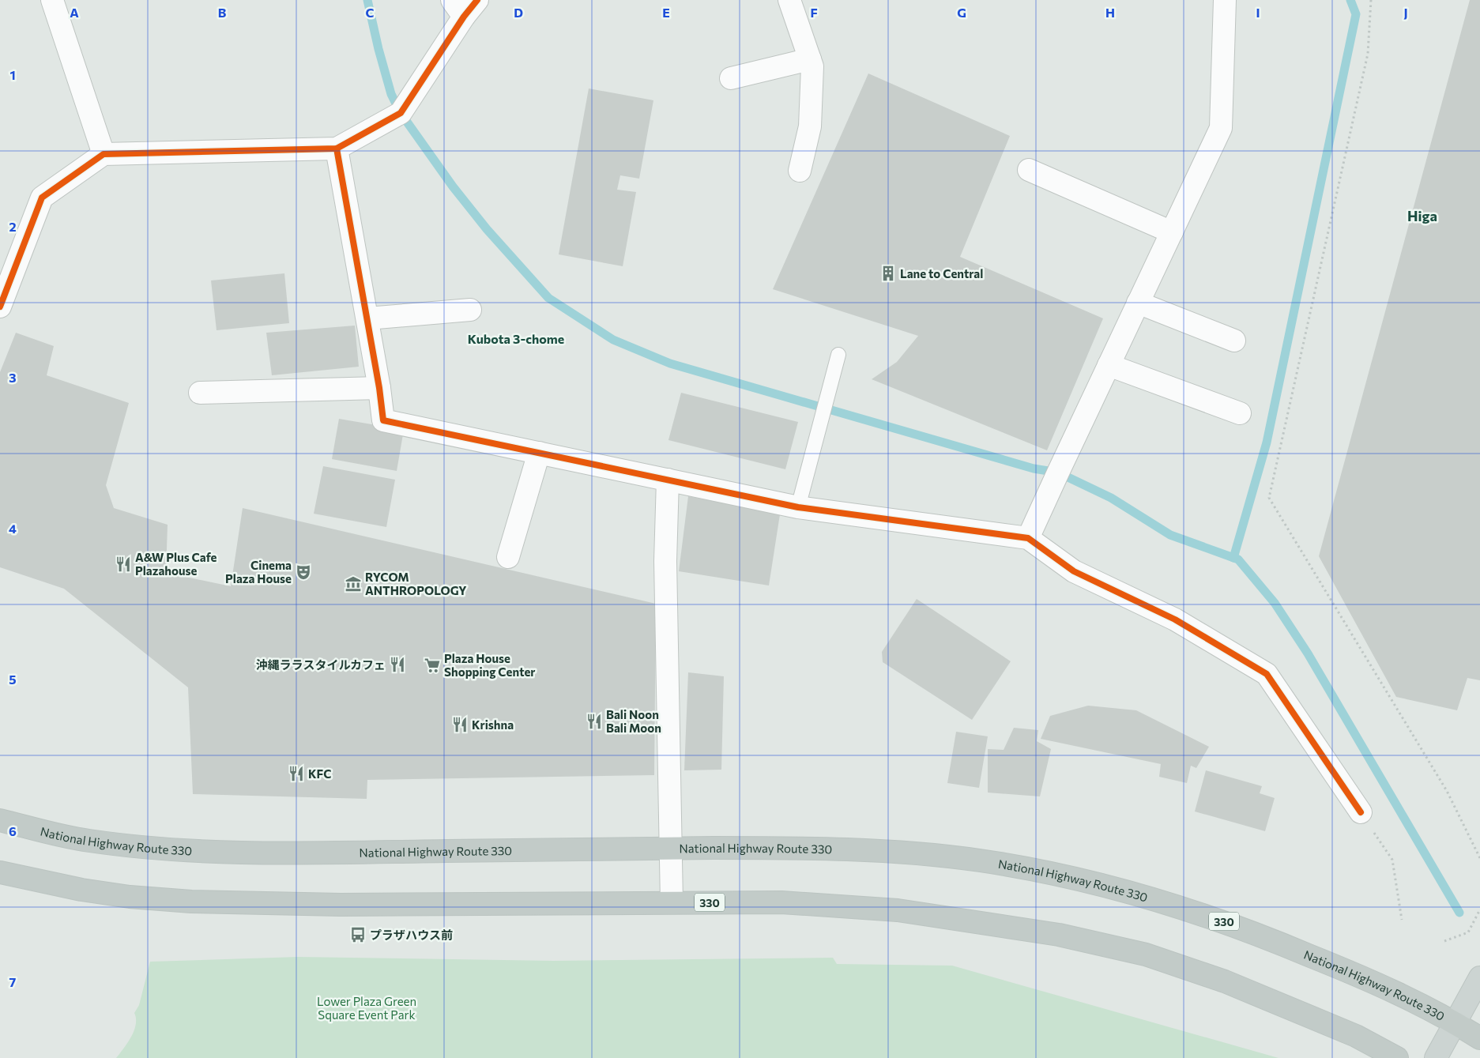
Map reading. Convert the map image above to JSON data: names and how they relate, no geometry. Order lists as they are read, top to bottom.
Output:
{
  "streets": {
    "highway": ["National Highway Route 330", "330"]
  },
  "districts": ["Higa", "Kubota 3-chome"],
  "parks": ["Lower Plaza Green Square Event Park"],
  "places": {
    "building": ["Lane to Central"],
    "restaurant": [
      "A&W Plus Cafe Plazahouse",
      "沖縄ララスタイルカフェ",
      "Bali Noon Bali Moon",
      "Krishna",
      "KFC"
    ],
    "theatre": ["Cinema Plaza House"],
    "museum": ["RYCOM ANTHROPOLOGY"],
    "supermarket": ["Plaza House Shopping Center"],
    "bus stop": ["プラザハウス前"]
  },
  "grid": {
    "columns": [
      "A",
      "B",
      "C",
      "D",
      "E",
      "F",
      "G",
      "H",
      "I",
      "J"
    ],
    "rows": [
      "1",
      "2",
      "3",
      "4",
      "5",
      "6",
      "7"
    ]
  }
}
